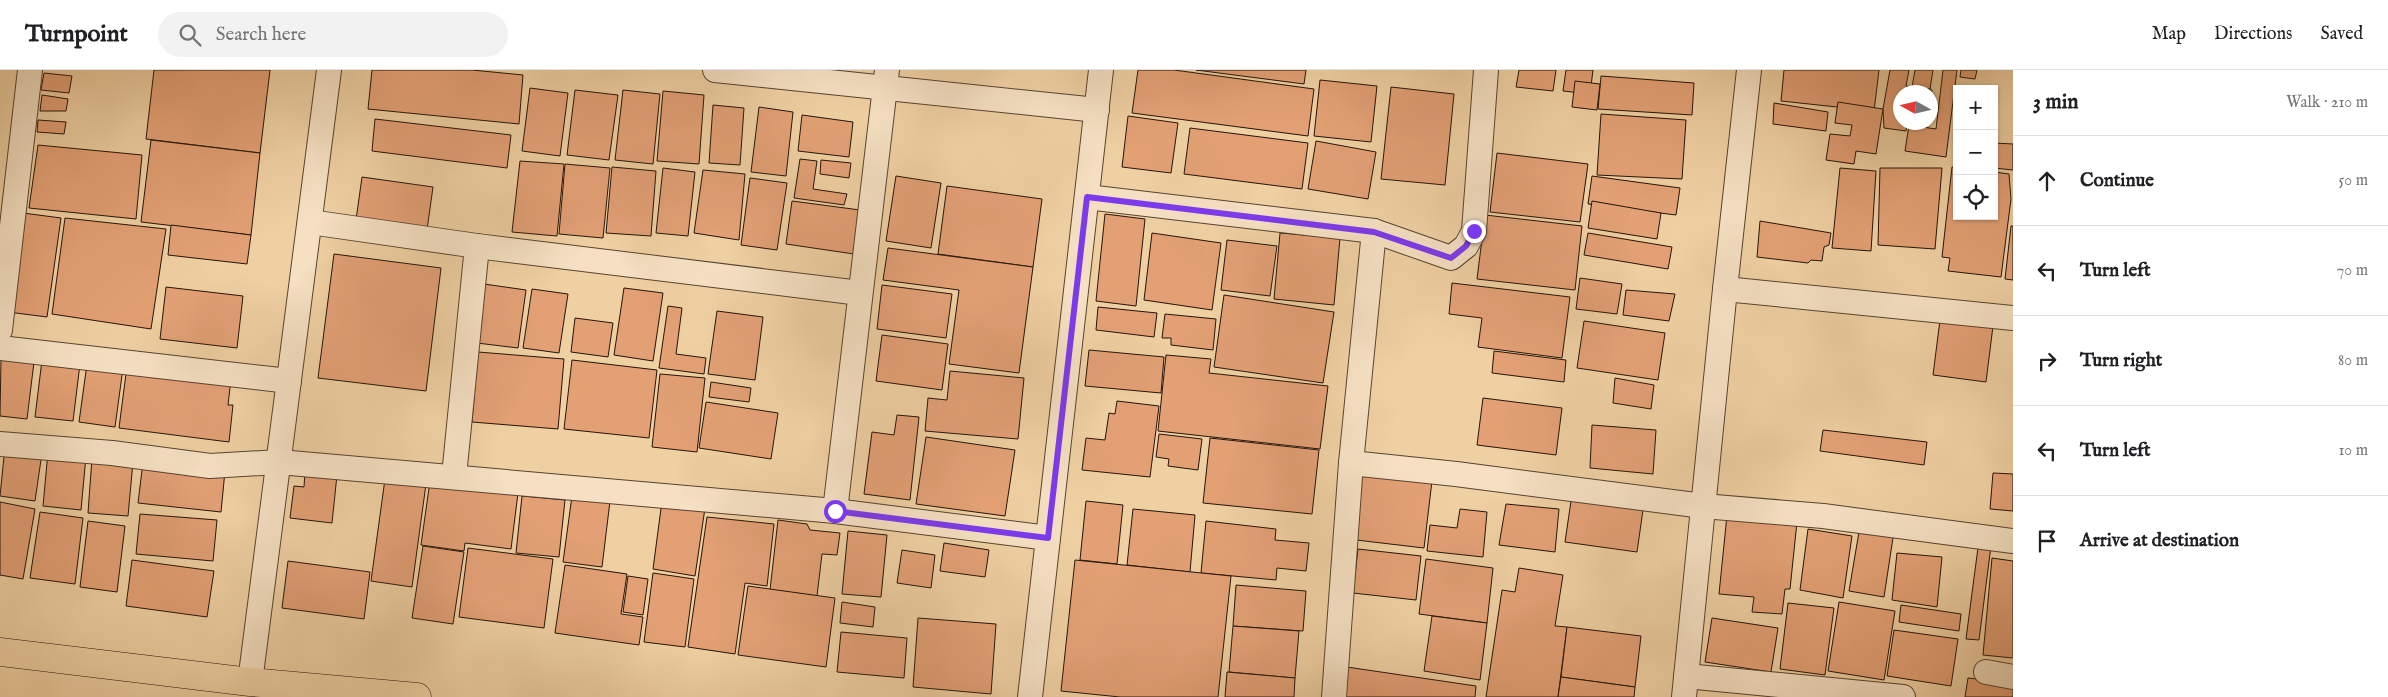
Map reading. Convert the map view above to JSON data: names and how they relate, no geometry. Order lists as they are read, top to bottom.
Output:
{
  "north": "left",
  "page": {
    "header": "Turnpoint",
    "search": "Search here",
    "nav": ["Map", "Directions", "Saved"],
    "heading": ["3 min", "Walk · 210 m"],
    "map_buttons": ["+", "−"],
    "list": [
      ["Continue", "50 m"],
      ["Turn left", "70 m"],
      ["Turn right", "80 m"],
      ["Turn left", "10 m"],
      "Arrive at destination"
    ]
  }
}
